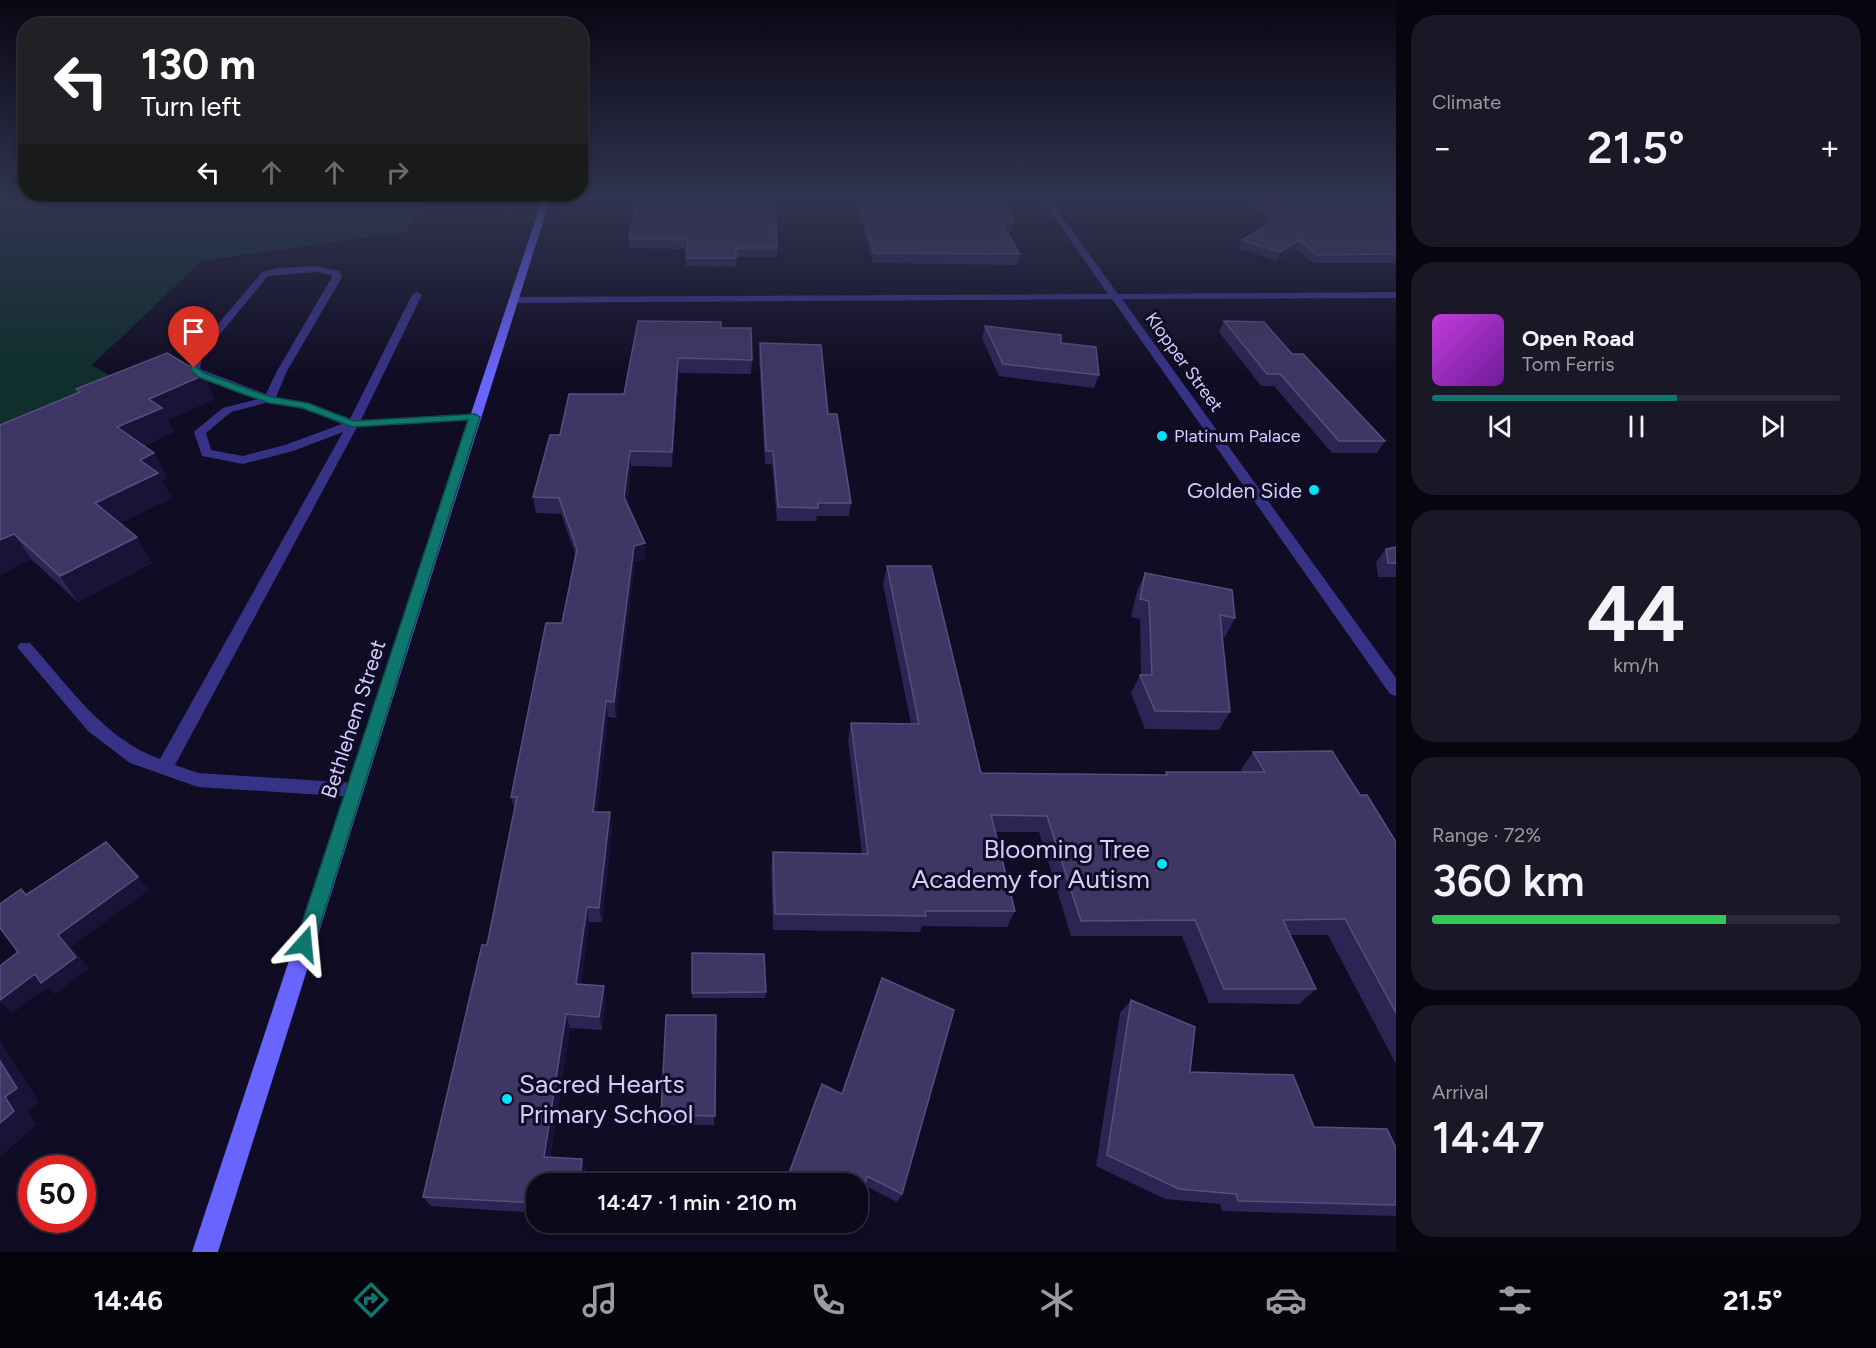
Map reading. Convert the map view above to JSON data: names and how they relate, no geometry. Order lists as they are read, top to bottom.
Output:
{
  "streets": {
    "main road": ["Bethlehem Street"],
    "street": ["Klopper Street"]
  },
  "places": [
    "Platinum Palace",
    "Golden Side",
    "Blooming Tree Academy for Autism",
    "Sacred Hearts Primary School"
  ],
  "page": {
    "tile": [
      "Climate",
      ["44", "km/h"],
      ["Range · 72%", "360 km"],
      ["Arrival", "14:47"]
    ],
    "turn": ["130 m", "Turn left"],
    "heat": ["−", "21.5°", "+"],
    "song": ["Open Road", "Tom Ferris"],
    "limit": "50",
    "trip": "14:47 · 1 min · 210 m",
    "tabs": ["14:46", "21.5°"]
  }
}
